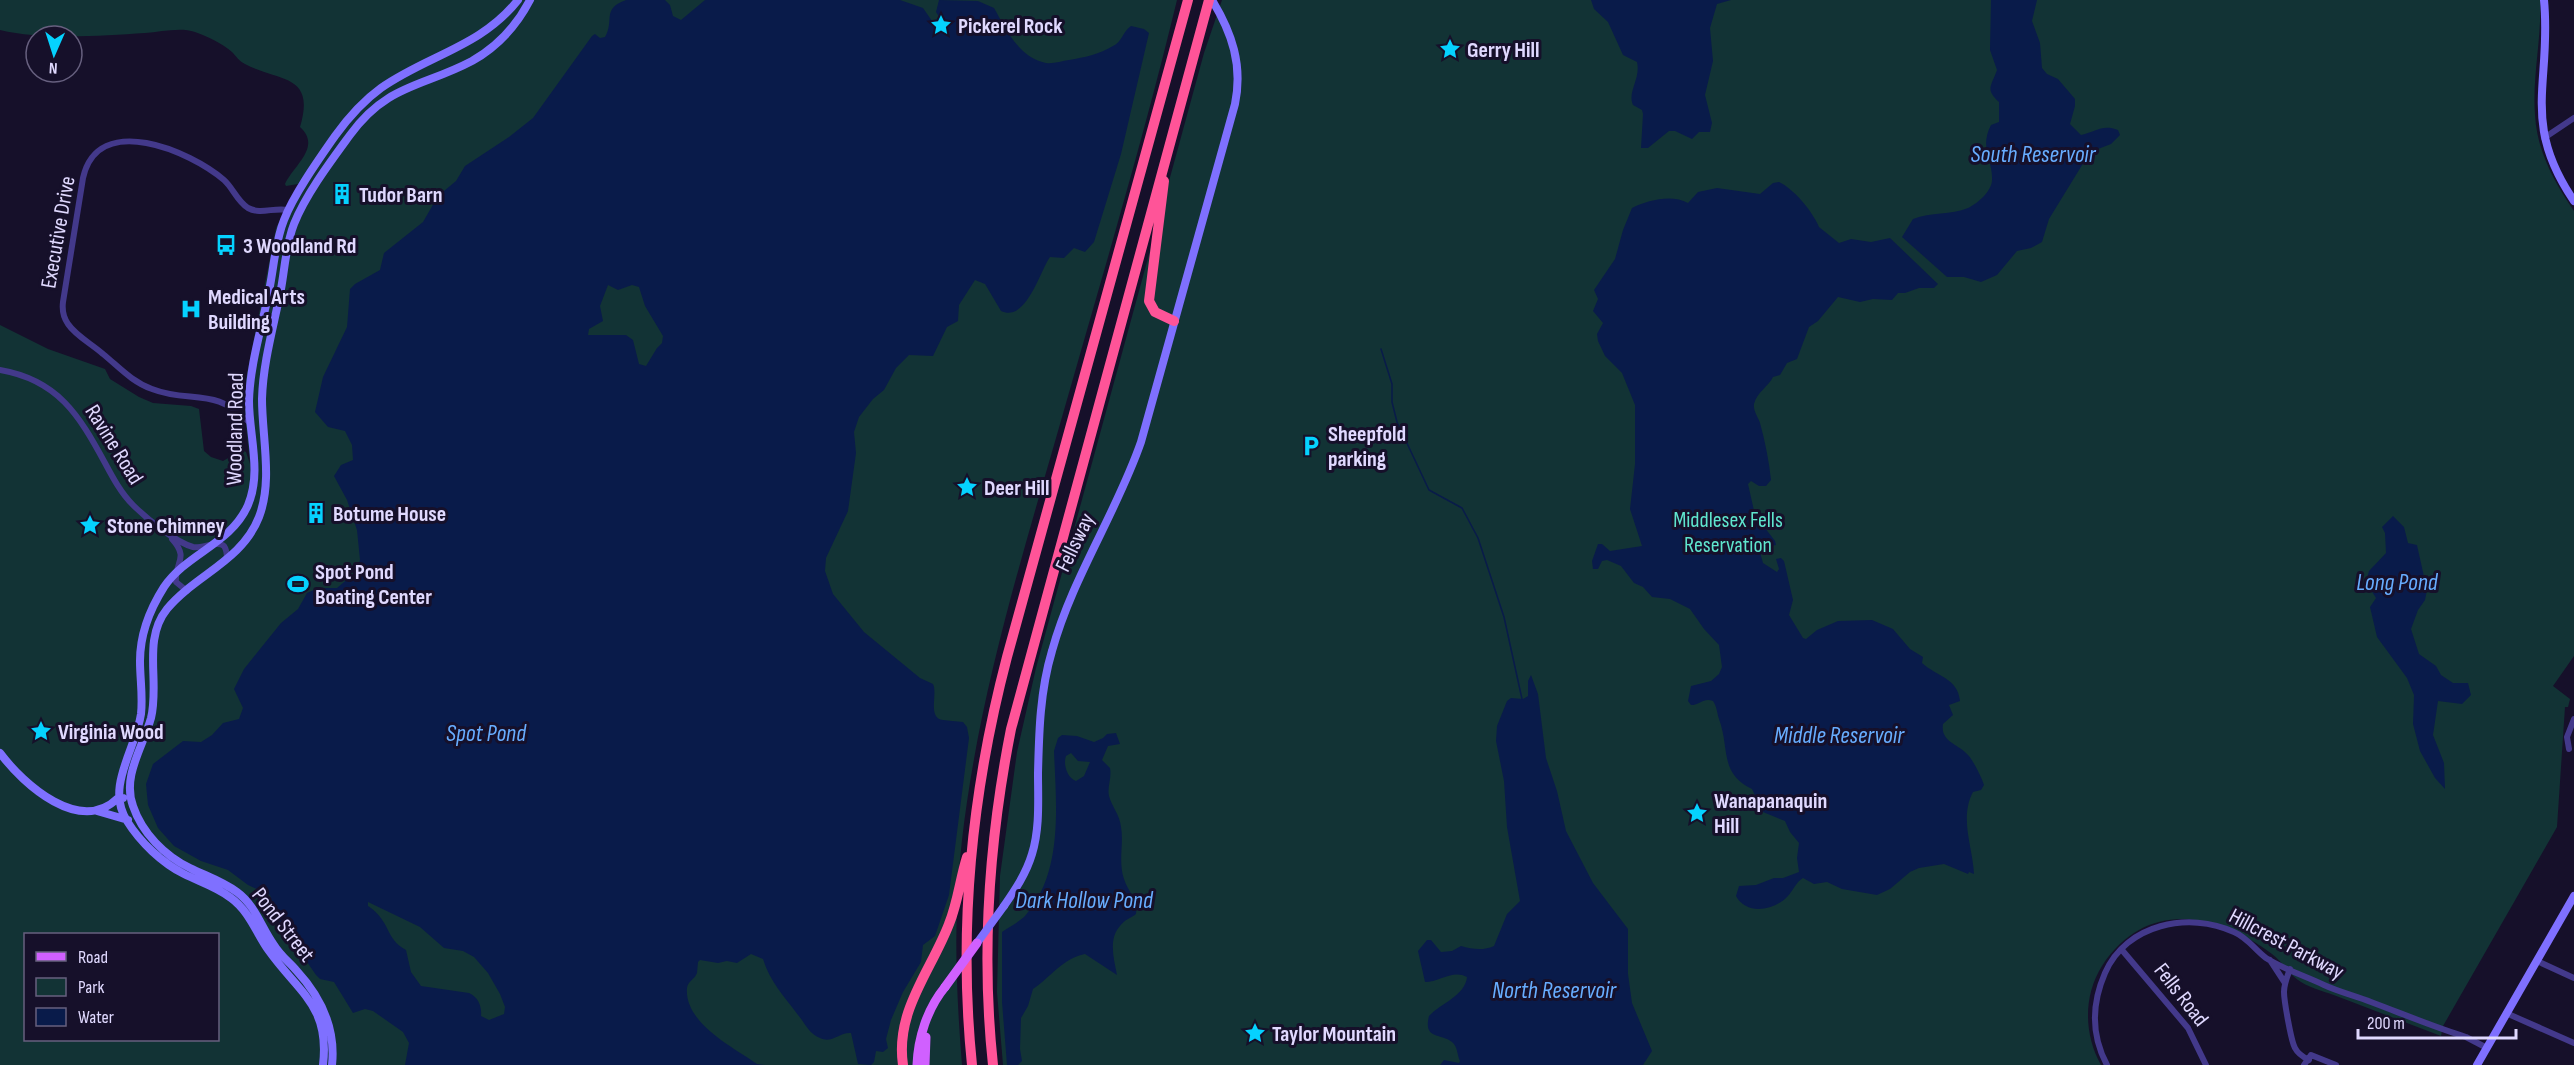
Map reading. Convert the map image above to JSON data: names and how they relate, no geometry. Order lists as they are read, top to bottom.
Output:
{
  "streets": {
    "main road": ["Woodland Road", "Fellsway", "Pond Street"],
    "street": [
      "Executive Drive",
      "Ravine Road",
      "Hillcrest Parkway",
      "Fells Road"
    ]
  },
  "crossings": [
    ["Executive Drive", "Woodland Road"],
    ["Woodland Road", "Ravine Road"],
    ["Woodland Road", "Pond Street"],
    ["Hillcrest Parkway", "Fells Road"]
  ],
  "water": [
    "South Reservoir",
    "Long Pond",
    "Spot Pond",
    "Middle Reservoir",
    "Dark Hollow Pond",
    "North Reservoir"
  ],
  "parks": ["Middlesex Fells Reservation"],
  "places": {
    "place": [
      "Pickerel Rock",
      "Gerry Hill",
      "Deer Hill",
      "Stone Chimney",
      "Virginia Wood",
      "Wanapanaquin Hill",
      "Taylor Mountain"
    ],
    "building": ["Tudor Barn", "Botume House"],
    "bus stop": ["3 Woodland Rd"],
    "hospital": ["Medical Arts Building"],
    "parking": ["Sheepfold parking"],
    "sports": ["Spot Pond Boating Center"]
  },
  "legend": ["Road", "Park", "Water"],
  "scale_bar": "200 m",
  "north": "bottom"
}
